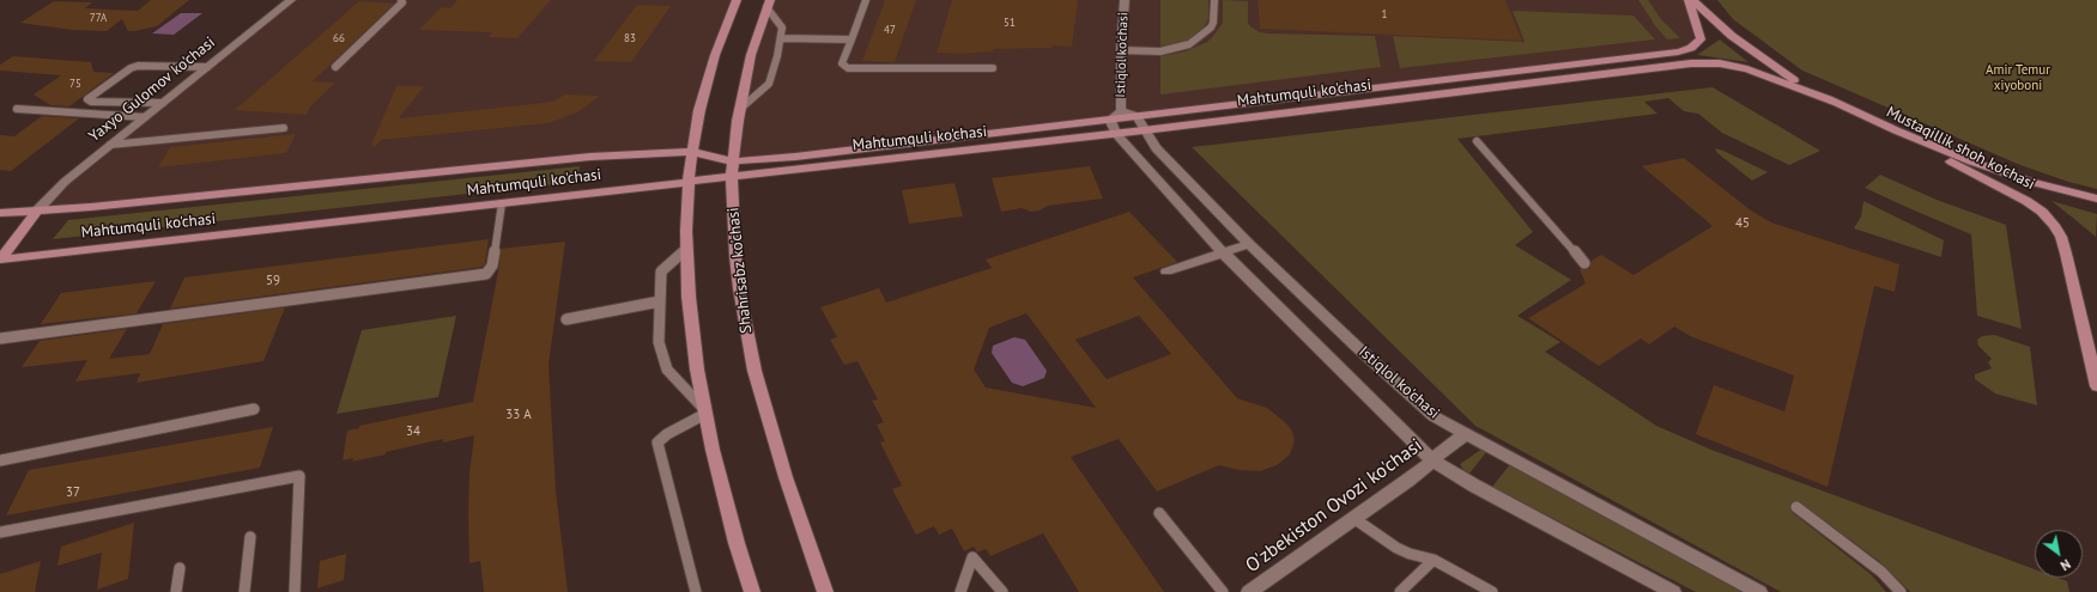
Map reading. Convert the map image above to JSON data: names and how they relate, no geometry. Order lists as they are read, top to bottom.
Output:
{
  "streets": {
    "main road": ["Mahtumquli ko'chasi", "Mustaqillik shoh ko'chasi", "Shahrisabz ko'chasi"],
    "street": ["Istiqlol ko'chasi", "Yaxyo Gulomov ko'chasi", "O'zbekiston Ovozi ko'chasi"]
  },
  "crossings": [
    ["Istiqlol ko'chasi", "Mahtumquli ko'chasi"],
    ["Istiqlol ko'chasi", "O'zbekiston Ovozi ko'chasi"],
    ["Yaxyo Gulomov ko'chasi", "Mahtumquli ko'chasi"],
    ["Mahtumquli ko'chasi", "Shahrisabz ko'chasi"]
  ],
  "parks": ["Amir Temur xiyoboni"],
  "house_numbers": [
    "1",
    "77A",
    "51",
    "47",
    "66",
    "83",
    "75",
    "45",
    "59",
    "33 А",
    "34",
    "37"
  ],
  "north": "bottom right"
}
